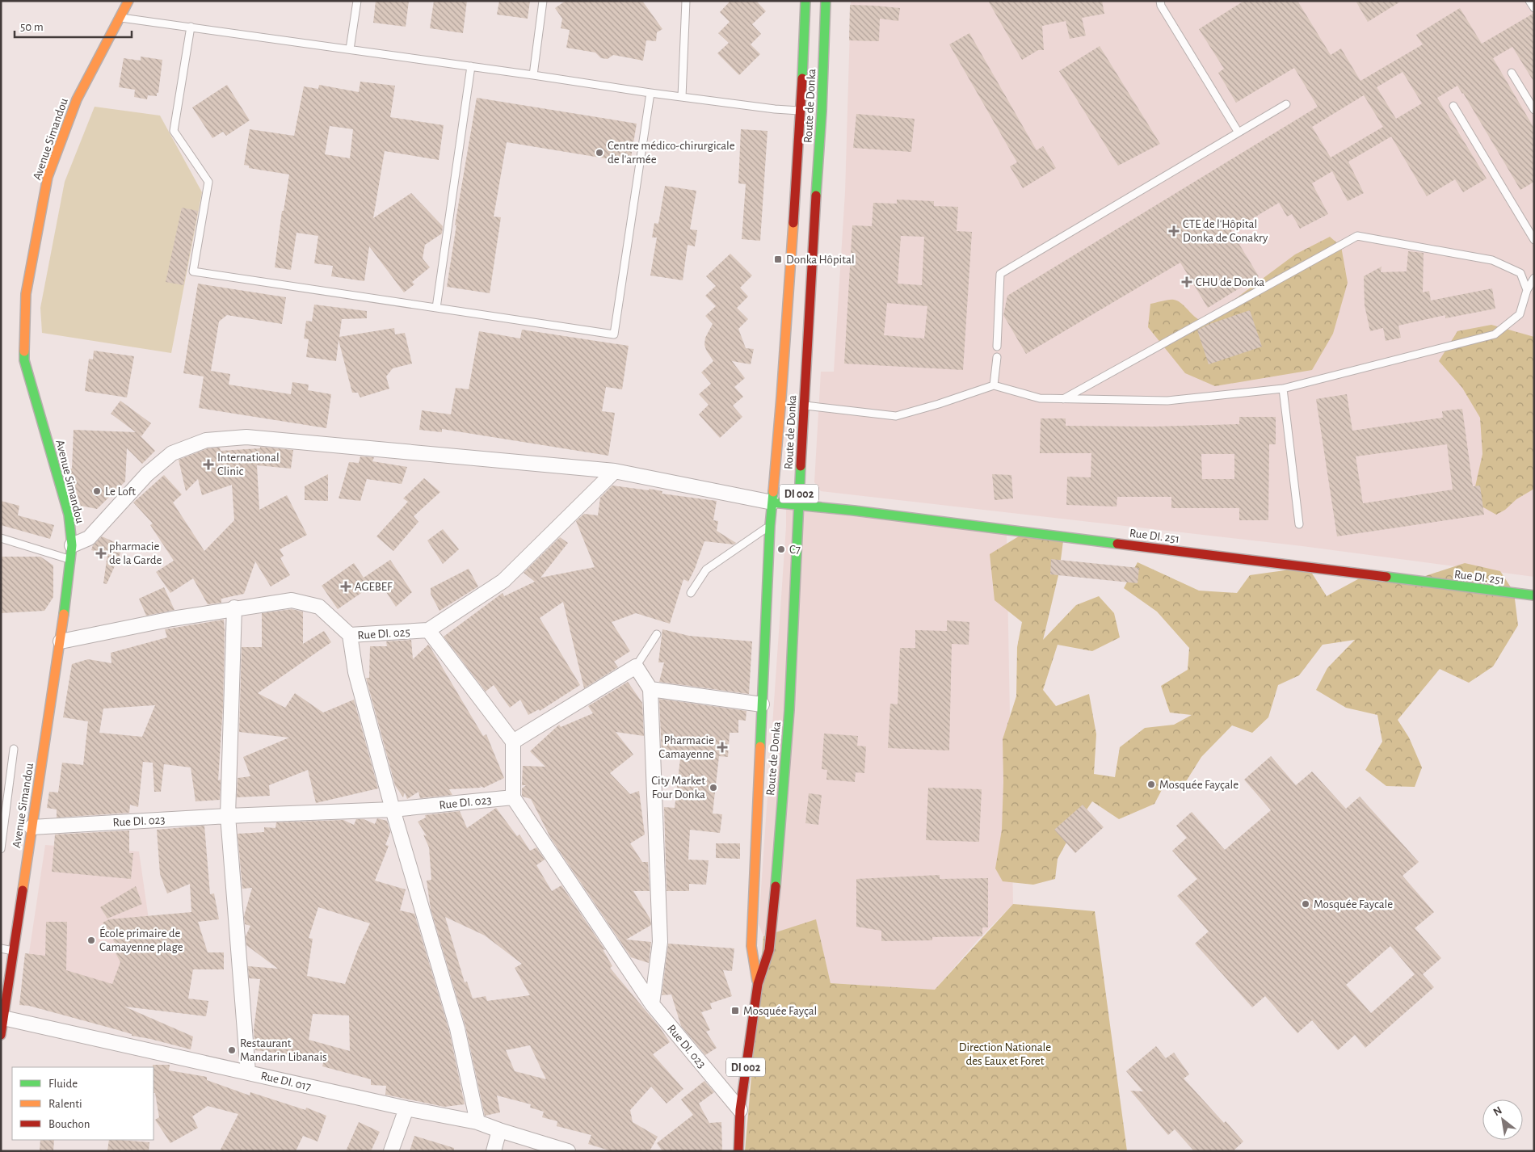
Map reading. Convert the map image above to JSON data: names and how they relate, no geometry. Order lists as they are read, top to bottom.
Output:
{
  "streets": {
    "main road": [
      "Route de Donka",
      "Avenue Simandou",
      "DI 002",
      "Rue DI. 251"
    ],
    "street": ["Rue DI. 025", "Rue DI. 023", "Rue DI. 017"]
  },
  "crossings": [
    ["Route de Donka", "Rue DI. 251"],
    ["Route de Donka", "Rue DI. 023"],
    ["Avenue Simandou", "Rue DI. 025"],
    ["Avenue Simandou", "Rue DI. 023"],
    ["Avenue Simandou", "Rue DI. 017"]
  ],
  "parks": ["Direction Nationale des Eaux et Foret"],
  "places": {
    "other": [
      "Centre médico-chirurgicale de l'armée",
      "Le Loft",
      "C7",
      "Mosquée Fayçale",
      "City Market Four Donka",
      "Mosquée Faycale",
      "École primaire de Camayenne plage",
      "Restaurant Mandarin Libanais"
    ],
    "health": [
      "CTE de l'Hôpital Donka de Conakry",
      "CHU de Donka",
      "International Clinic",
      "pharmacie de la Garde",
      "AGEBEF",
      "Pharmacie Camayenne"
    ],
    "transit": ["Donka Hôpital", "Mosquée Fayçal"]
  },
  "legend": ["Fluide", "Ralenti", "Bouchon"],
  "scale_bar": "50 m",
  "north": "top left"
}
